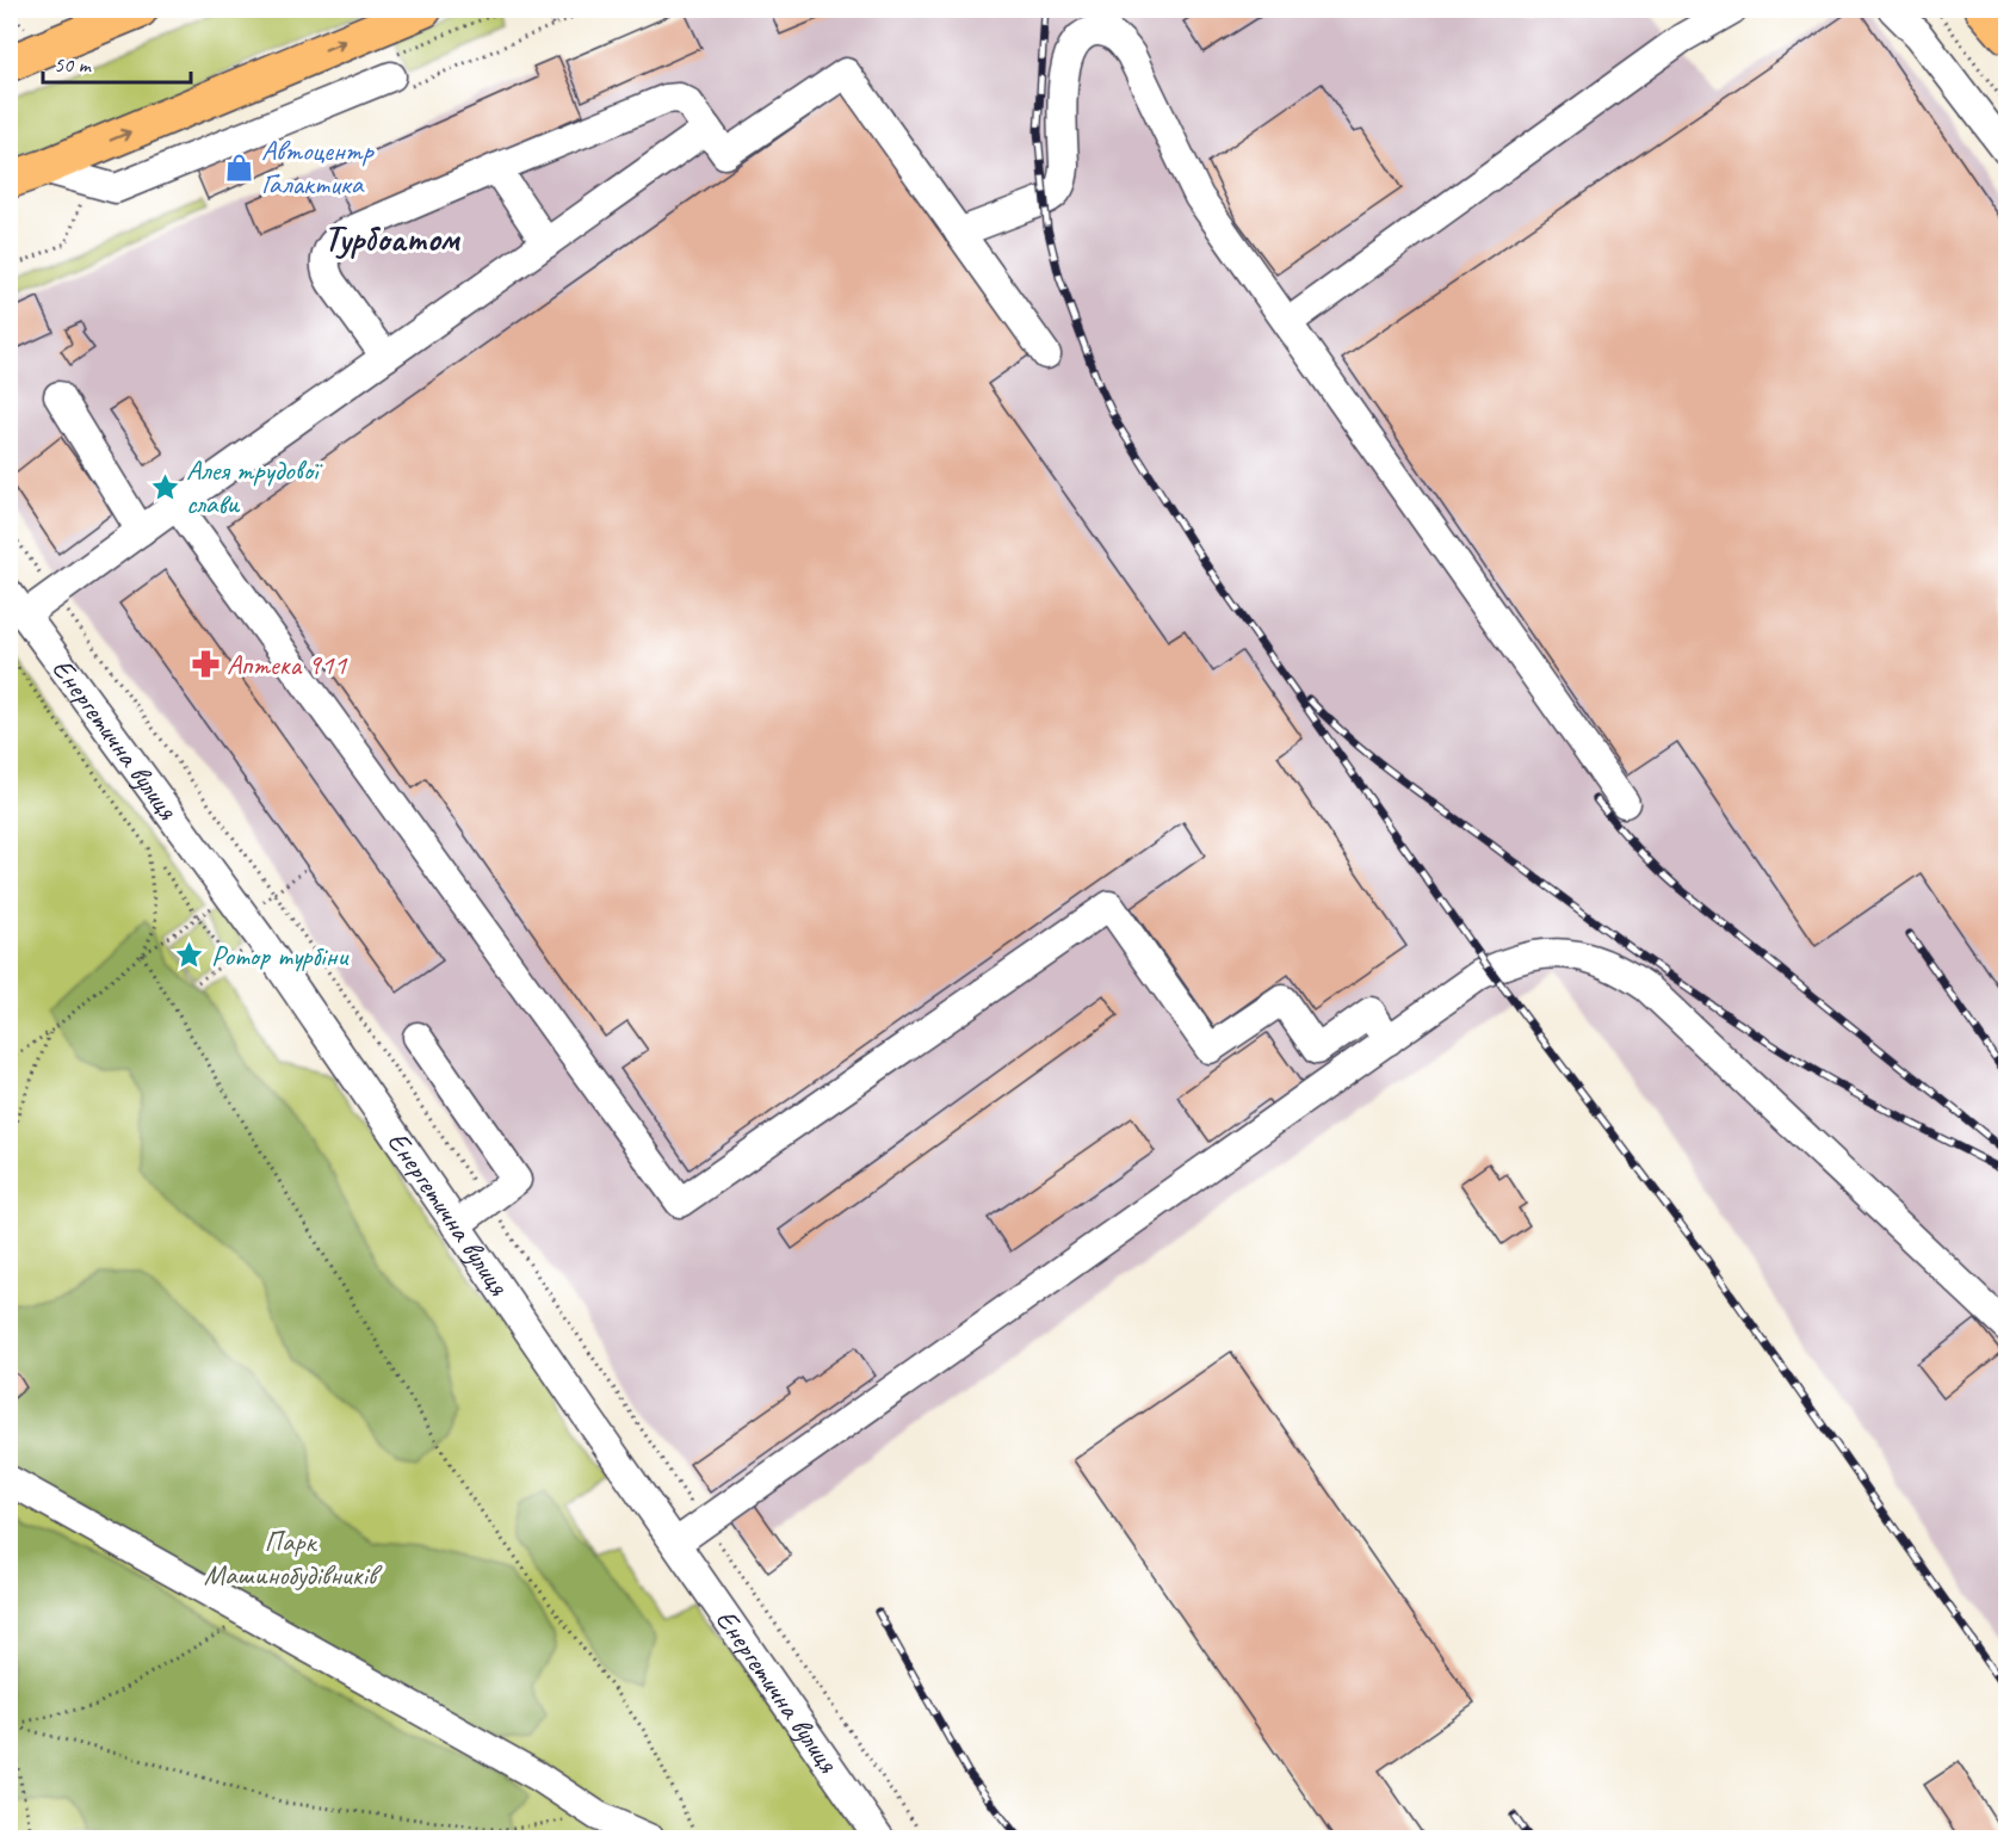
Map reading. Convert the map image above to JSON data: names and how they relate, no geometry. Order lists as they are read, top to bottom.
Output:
{
  "streets": {
    "street": ["Енергетична вулиця"]
  },
  "districts": ["Турбоатом"],
  "parks": ["Парк Машинобудівників"],
  "places": {
    "shop": ["Автоцентр Галактика"],
    "place": ["Алея трудової слави", "Ротор турбіни"],
    "pharmacy": ["Аптека 911"]
  },
  "scale_bar": "50 m"
}
